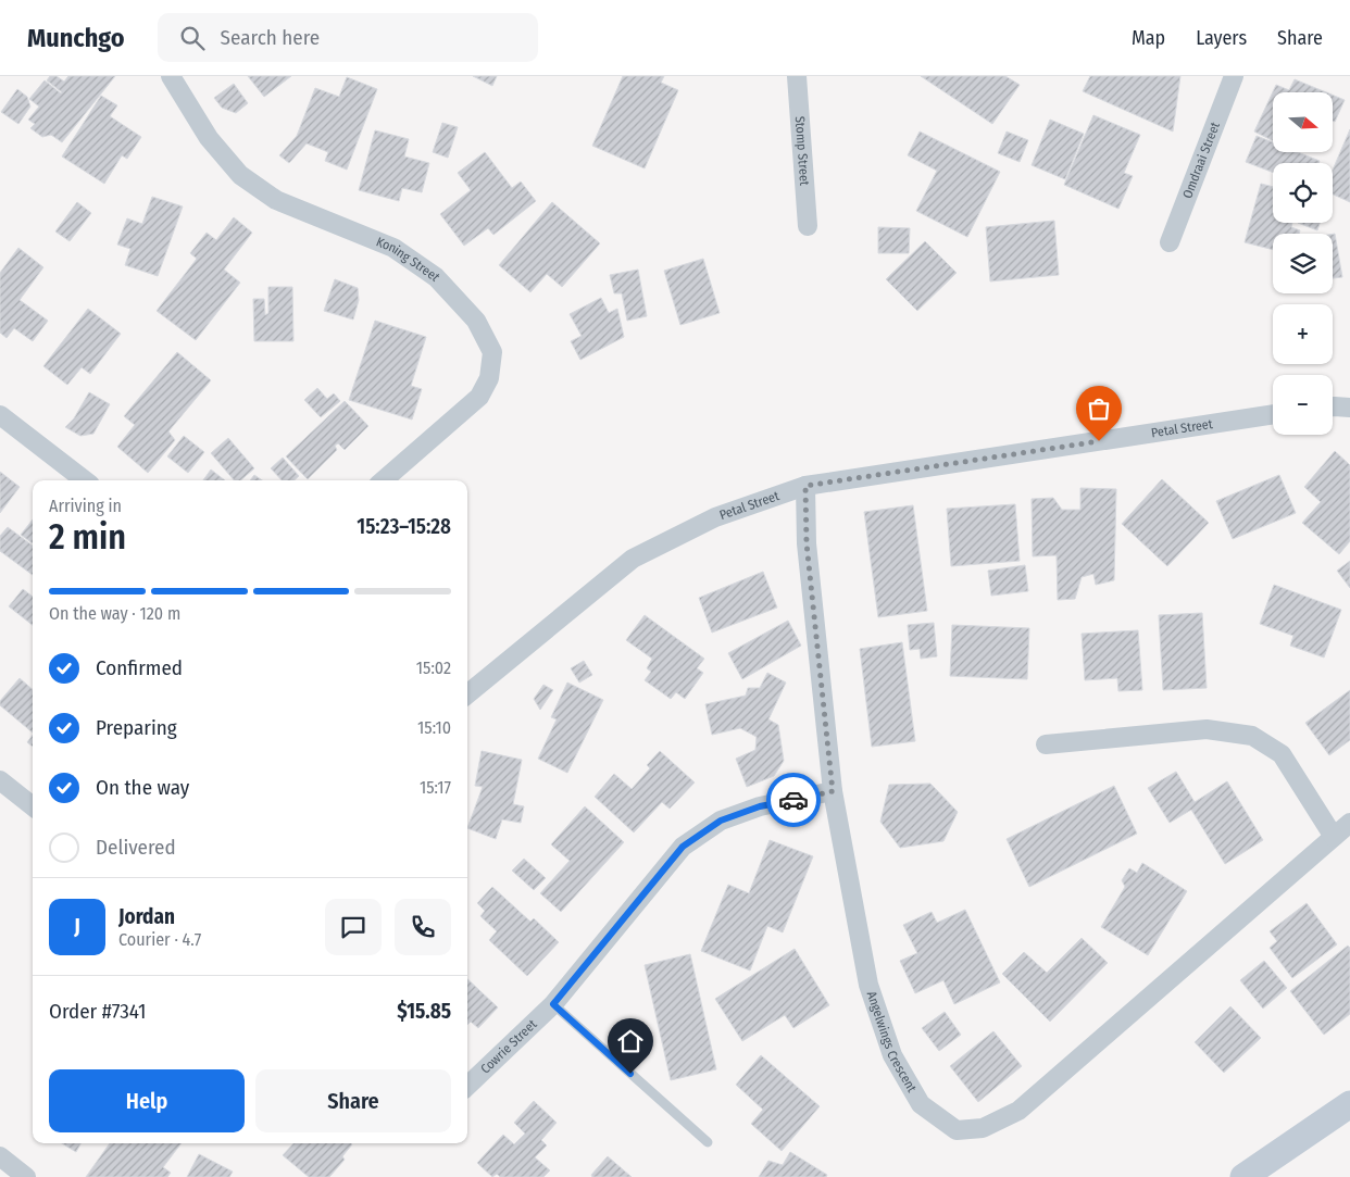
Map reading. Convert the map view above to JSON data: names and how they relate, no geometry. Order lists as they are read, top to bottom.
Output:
{
  "streets": {
    "street": [
      "Stomp Street",
      "Omdraai Street",
      "Koning Street",
      "Petal Street",
      "Angelwings Crescent",
      "Cowrie Street"
    ]
  },
  "crossings": [
    ["Petal Street", "Angelwings Crescent"],
    ["Angelwings Crescent", "Cowrie Street"]
  ],
  "north": "right",
  "page": {
    "header": "Munchgo",
    "search": "Search here",
    "nav": ["Map", "Layers", "Share"],
    "map_buttons": ["+", "−"],
    "heading": ["2 min", "Arriving in", "15:23–15:28"],
    "panel": [
      "Jordan",
      "Courier · 4.7",
      "Order #7341",
      "$15.85"
    ],
    "bar": "On the way · 120 m",
    "list": [
      ["Confirmed", "15:02"],
      ["Preparing", "15:10"],
      ["On the way", "15:17"],
      "Delivered"
    ],
    "round": "J",
    "buttons": ["Help", "Share"]
  }
}
